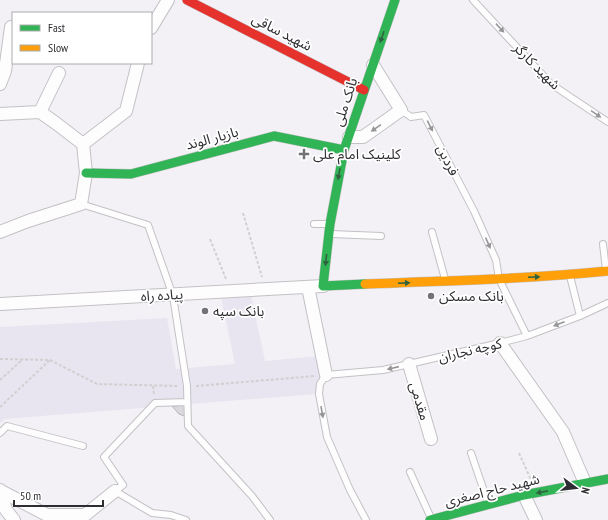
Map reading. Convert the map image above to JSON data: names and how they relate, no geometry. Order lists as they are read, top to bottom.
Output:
{
  "streets": {
    "main road": [
      "شهید ساقی",
      "بانک ملی",
      "بازیار الوند",
      "شهید حاج اصغری"
    ],
    "street": ["پیاده راه", "مقدمی"],
    "lane": ["شهيد کارگر", "فردین", "کوچه نجاران"]
  },
  "crossings": [
    ["شهید ساقی", "بانک ملی"],
    ["بانک ملی", "بازیار الوند"],
    ["بانک ملی", "پیاده راه"],
    ["کوچه نجاران", "مقدمی"]
  ],
  "one_way": [
    "شهيد کارگر",
    "بانک ملی",
    "فردین",
    "کوچه نجاران"
  ],
  "places": {
    "health": ["کلینیک امام علی"],
    "other": ["بانک مسکن", "بانک سپه"]
  },
  "legend": ["Fast", "Slow"],
  "scale_bar": "50 m",
  "north": "right"
}
